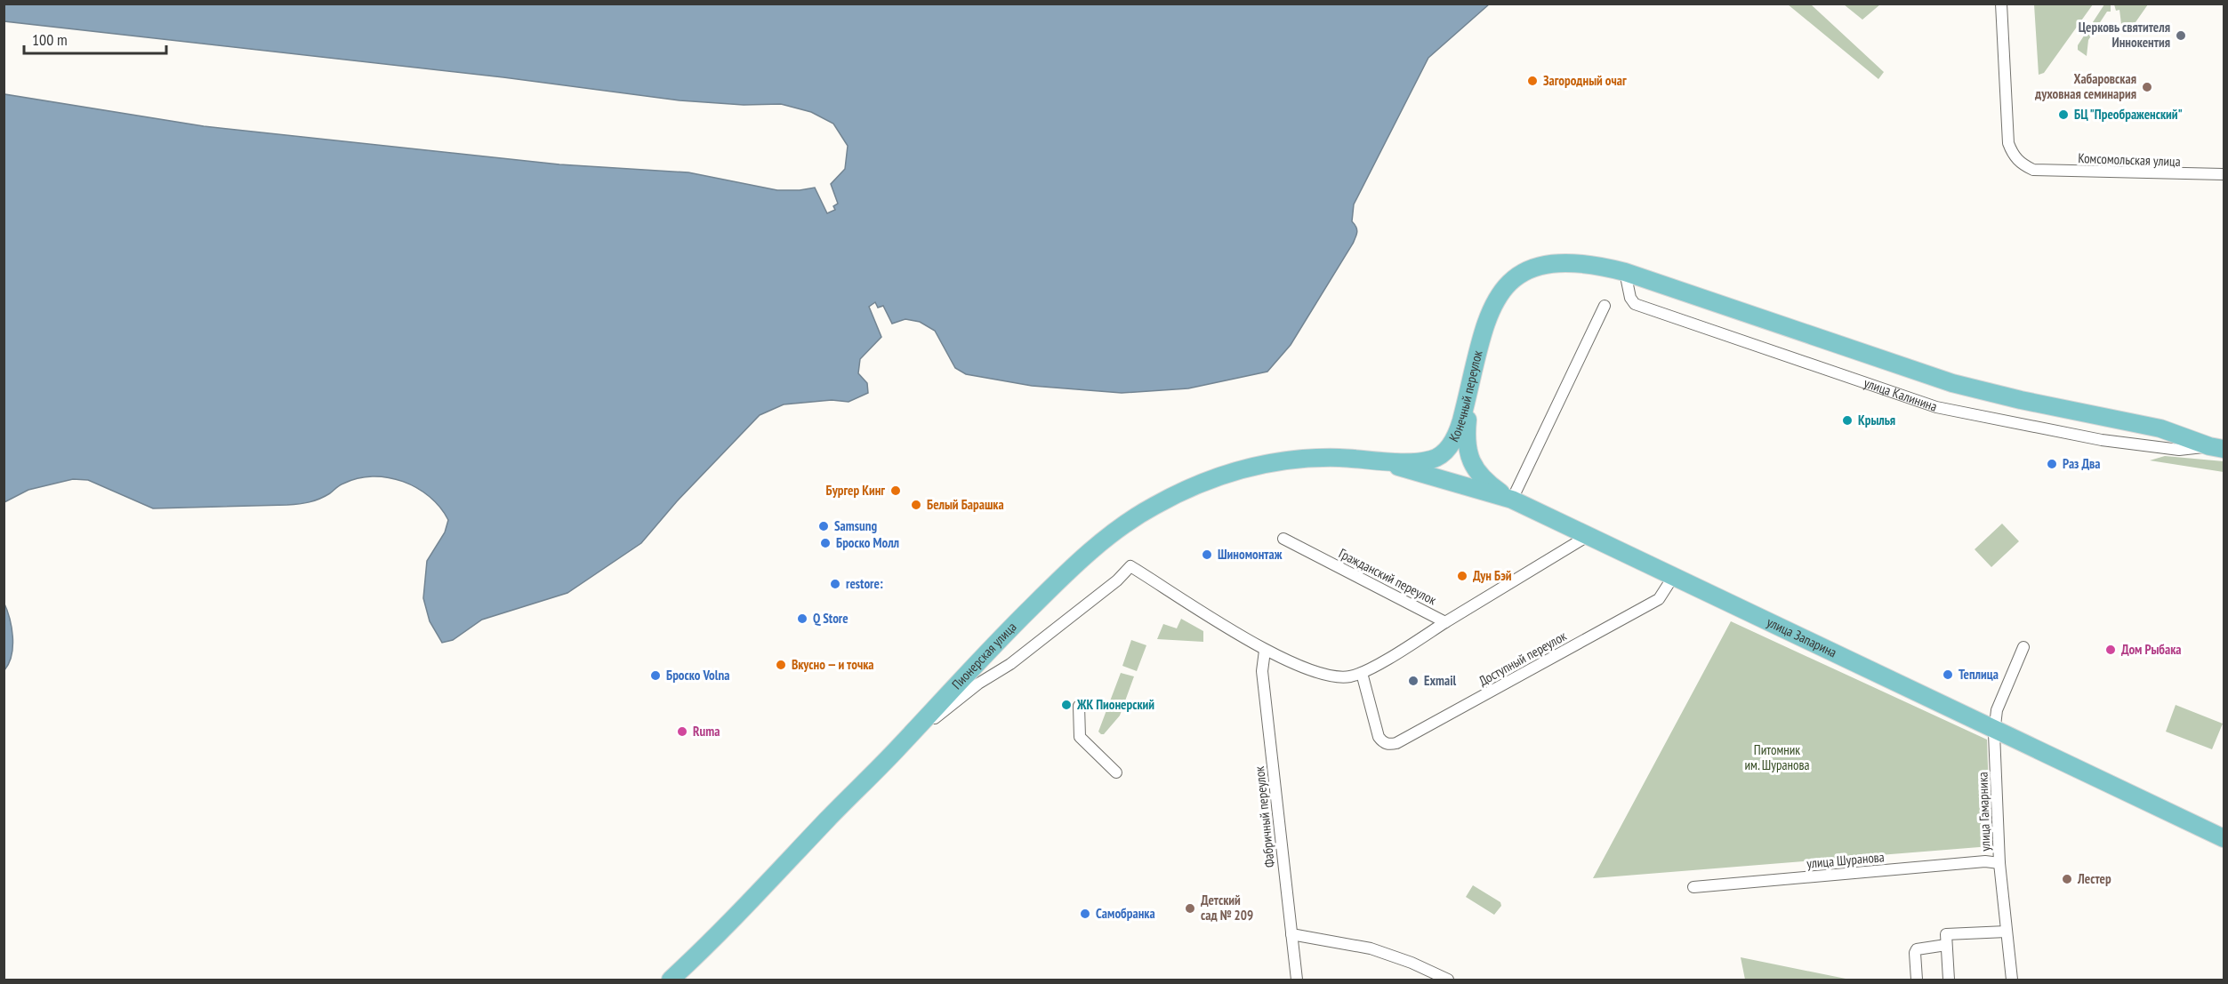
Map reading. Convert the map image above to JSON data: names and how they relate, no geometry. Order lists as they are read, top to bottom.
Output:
{
  "streets": {
    "main road": [
      "улица Калинина",
      "Конечный переулок",
      "улица Запарина",
      "Пионерская улица"
    ],
    "street": [
      "Комсомольская улица",
      "Гражданский переулок",
      "Доступный переулок",
      "улица Гамарника",
      "Фабричный переулок",
      "улица Шуранова"
    ]
  },
  "crossings": [
    ["улица Калинина", "Конечный переулок"],
    ["Конечный переулок", "улица Запарина"],
    ["Конечный переулок", "Пионерская улица"],
    ["Гражданский переулок", "улица Запарина"],
    ["улица Запарина", "Пионерская улица"],
    ["улица Запарина", "Доступный переулок"],
    ["улица Запарина", "улица Гамарника"],
    ["улица Гамарника", "улица Шуранова"]
  ],
  "parks": ["Питомник им. Шуранова"],
  "places": [
    "Церковь святителя Иннокентия",
    "Загородный очаг",
    "Хабаровская духовная семинария",
    "БЦ \"Преображенский\"",
    "Крылья",
    "Раз Два",
    "Бургер Кинг",
    "Белый Барашка",
    "Samsung",
    "Броско Молл",
    "Шиномонтаж",
    "Дун Бэй",
    "restore:",
    "Q Store",
    "Дом Рыбака",
    "Вкусно — и точка",
    "Теплица",
    "Броско Volna",
    "Exmail",
    "ЖК Пионерский",
    "Ruma",
    "Лестер",
    "Детский сад № 209",
    "Самобранка"
  ],
  "scale_bar": "100 m"
}
